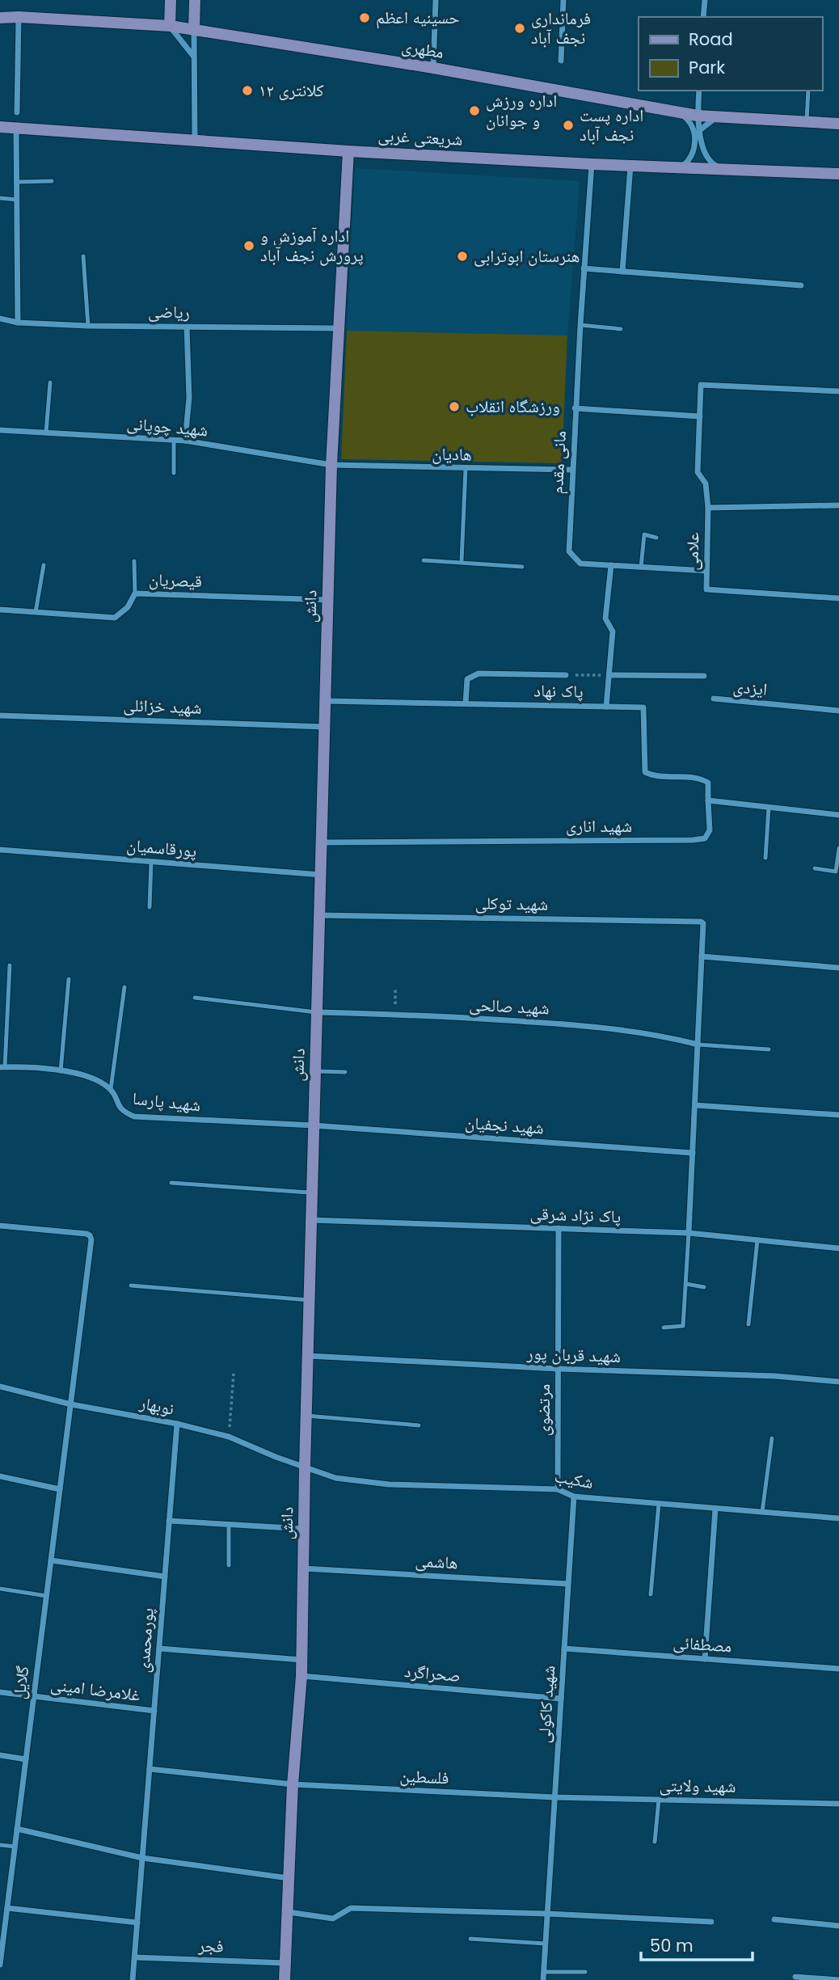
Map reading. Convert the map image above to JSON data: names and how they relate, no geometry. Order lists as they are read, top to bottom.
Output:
{
  "streets": {
    "street": [
      "مطهری",
      "شریعتی غربی",
      "ریاضی",
      "شهید چوپانی",
      "هادیان",
      "مانی مقدم",
      "علامی",
      "قیصریان",
      "دانش",
      "ایزدی",
      "پاک نهاد",
      "شهید خزائلی",
      "شهید اناری",
      "پورقاسمیان",
      "شهید توکلی",
      "شهید صالحی",
      "شهید پارسا",
      "شهید نجفیان",
      "پاک نژاد شرقی",
      "شهید قربان پور",
      "نوبهار",
      "مرتضوی",
      "شکیب",
      "هاشمی",
      "پورمحمدی",
      "مصطفائی",
      "صحراگرد",
      "گلایل",
      "غلامرضا امینی",
      "شهید کاکولی",
      "فلسطین",
      "شهید ولایتی",
      "فجر"
    ]
  },
  "crossings": [
    ["شریعتی غربی", "مانی مقدم"],
    ["شریعتی غربی", "دانش"],
    ["ریاضی", "دانش"],
    ["شهید چوپانی", "هادیان"],
    ["شهید چوپانی", "دانش"],
    ["هادیان", "مانی مقدم"],
    ["هادیان", "دانش"],
    ["مانی مقدم", "علامی"],
    ["قیصریان", "دانش"],
    ["دانش", "پاک نهاد"],
    ["دانش", "شهید خزائلی"],
    ["دانش", "شهید اناری"],
    ["دانش", "پورقاسمیان"],
    ["دانش", "شهید توکلی"],
    ["دانش", "شهید صالحی"],
    ["دانش", "شهید پارسا"],
    ["دانش", "شهید نجفیان"],
    ["دانش", "پاک نژاد شرقی"],
    ["دانش", "شهید قربان پور"],
    ["دانش", "نوبهار"],
    ["دانش", "شکیب"],
    ["دانش", "هاشمی"],
    ["دانش", "صحراگرد"],
    ["دانش", "فلسطین"],
    ["دانش", "فجر"],
    ["پاک نهاد", "شهید اناری"],
    ["شهید پارسا", "شهید نجفیان"],
    ["پاک نژاد شرقی", "مرتضوی"],
    ["شهید قربان پور", "مرتضوی"],
    ["نوبهار", "شکیب"],
    ["نوبهار", "پورمحمدی"],
    ["نوبهار", "گلایل"],
    ["مرتضوی", "شکیب"],
    ["شکیب", "شهید کاکولی"],
    ["هاشمی", "شهید کاکولی"],
    ["پورمحمدی", "غلامرضا امینی"],
    ["پورمحمدی", "فلسطین"],
    ["پورمحمدی", "فجر"],
    ["مصطفائی", "شهید کاکولی"],
    ["صحراگرد", "شهید کاکولی"],
    ["گلایل", "غلامرضا امینی"],
    ["شهید کاکولی", "فلسطین"],
    ["شهید کاکولی", "شهید ولایتی"],
    ["فلسطین", "شهید ولایتی"]
  ],
  "places": [
    "حسینیه اعظم",
    "فرمانداری نجف آباد",
    "کلانتری ۱۲",
    "اداره ورزش و جوانان",
    "اداره پست نجف آباد",
    "اداره آموزش و پرورش نجف آباد",
    "هنرستان ابوترابی",
    "ورزشگاه انقلاب"
  ],
  "legend": ["Road", "Park"],
  "scale_bar": "50 m"
}
